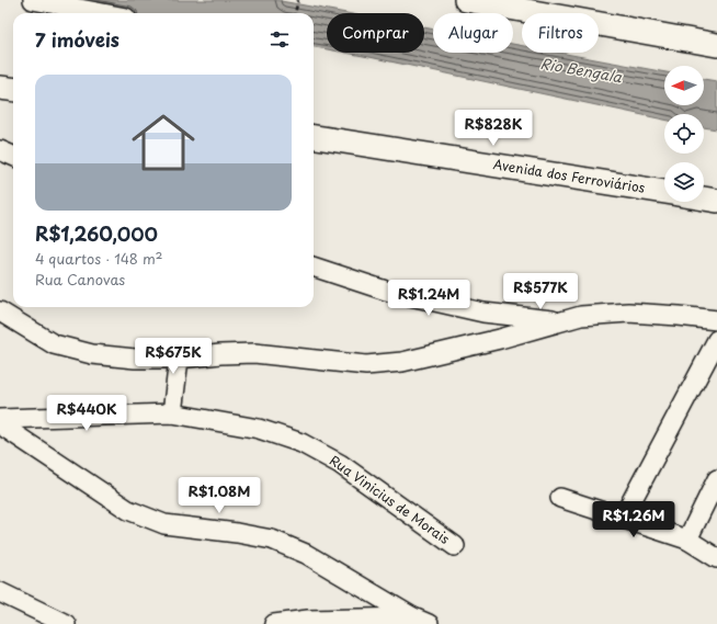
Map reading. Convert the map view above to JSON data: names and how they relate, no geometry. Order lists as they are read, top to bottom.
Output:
{
  "streets": {
    "main road": ["Avenida dos Ferroviários"],
    "street": ["Rua Vinicius de Morais"]
  },
  "water": ["Rio Bengala"],
  "north": "left",
  "page": {
    "chip": ["Comprar", "Alugar", "Filtros"],
    "heading": "7 imóveis",
    "list": [
      {
        "name": "R$1,260,000",
        "note": "4 quartos · 148 m² · Rua Canovas"
      }
    ],
    "price": [
      "R$828K",
      "R$577K",
      "R$1.24M",
      "R$675K",
      "R$440K",
      "R$1.08M",
      "R$1.26M"
    ]
  }
}
